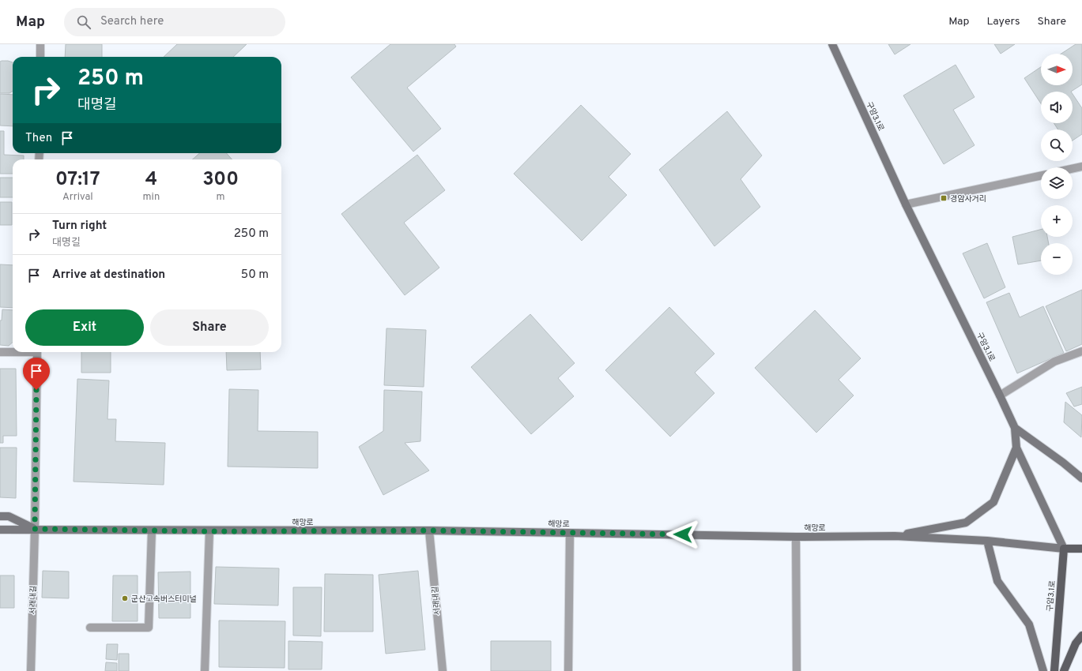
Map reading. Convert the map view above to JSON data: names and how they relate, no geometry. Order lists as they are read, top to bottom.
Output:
{
  "streets": {
    "main road": ["구암3.1로", "해망로"],
    "street": ["서래내길"]
  },
  "crossings": [
    ["구암3.1로", "해망로"],
    ["해망로", "서래내길"]
  ],
  "places": {
    "transit": ["경암사거리"],
    "other": ["군산고속버스터미널"]
  },
  "north": "right",
  "page": {
    "header": "Map",
    "search": "Search here",
    "nav": ["Map", "Layers", "Share"],
    "map_buttons": ["+", "−"],
    "turn": ["250 m", "대명길"],
    "then": "Then",
    "eta": [
      "07:17",
      "Arrival",
      "4",
      "min",
      "300",
      "m"
    ],
    "list": [
      {
        "name": "Turn right",
        "note": "대명길",
        "value": "250 m"
      },
      {
        "name": "Arrive at destination",
        "value": "50 m"
      }
    ],
    "buttons": ["Exit", "Share"]
  }
}
